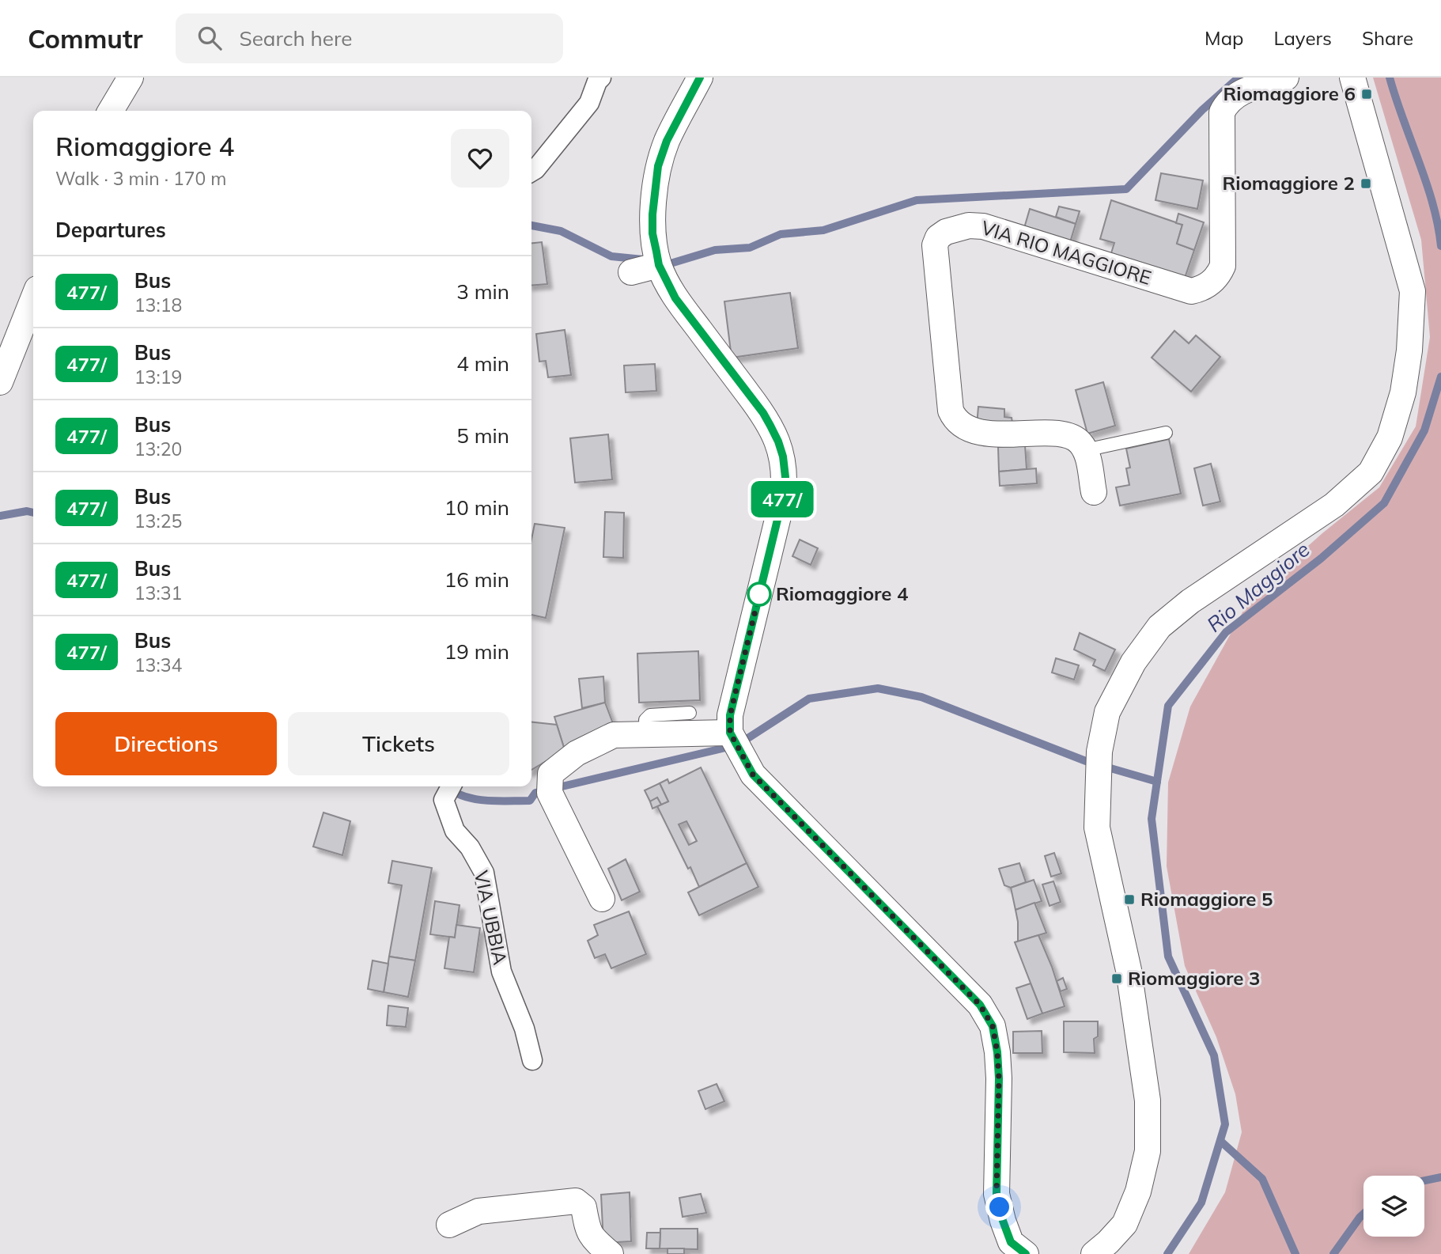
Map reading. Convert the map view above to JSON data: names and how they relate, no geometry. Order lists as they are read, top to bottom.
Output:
{
  "streets": {
    "street": ["VIA RIO MAGGIORE", "VIA UBBIA"]
  },
  "water": ["Rio Maggiore"],
  "places": {
    "transit": [
      "Riomaggiore 6",
      "Riomaggiore 2",
      "Riomaggiore 5",
      "Riomaggiore 3"
    ],
    "other": ["Riomaggiore 4"]
  },
  "lines": ["bus line 477/"],
  "page": {
    "header": "Commutr",
    "search": "Search here",
    "nav": ["Map", "Layers", "Share"],
    "on_map": "477/",
    "heading": [
      ["Riomaggiore 4", "Walk · 3 min · 170 m"],
      "Departures"
    ],
    "list": [
      {
        "mark": "477/",
        "name": "Bus",
        "note": "13:18",
        "value": "3 min"
      },
      {
        "mark": "477/",
        "name": "Bus",
        "note": "13:19",
        "value": "4 min"
      },
      {
        "mark": "477/",
        "name": "Bus",
        "note": "13:20",
        "value": "5 min"
      },
      {
        "mark": "477/",
        "name": "Bus",
        "note": "13:25",
        "value": "10 min"
      },
      {
        "mark": "477/",
        "name": "Bus",
        "note": "13:31",
        "value": "16 min"
      },
      {
        "mark": "477/",
        "name": "Bus",
        "note": "13:34",
        "value": "19 min"
      }
    ],
    "buttons": ["Directions", "Tickets"]
  }
}
